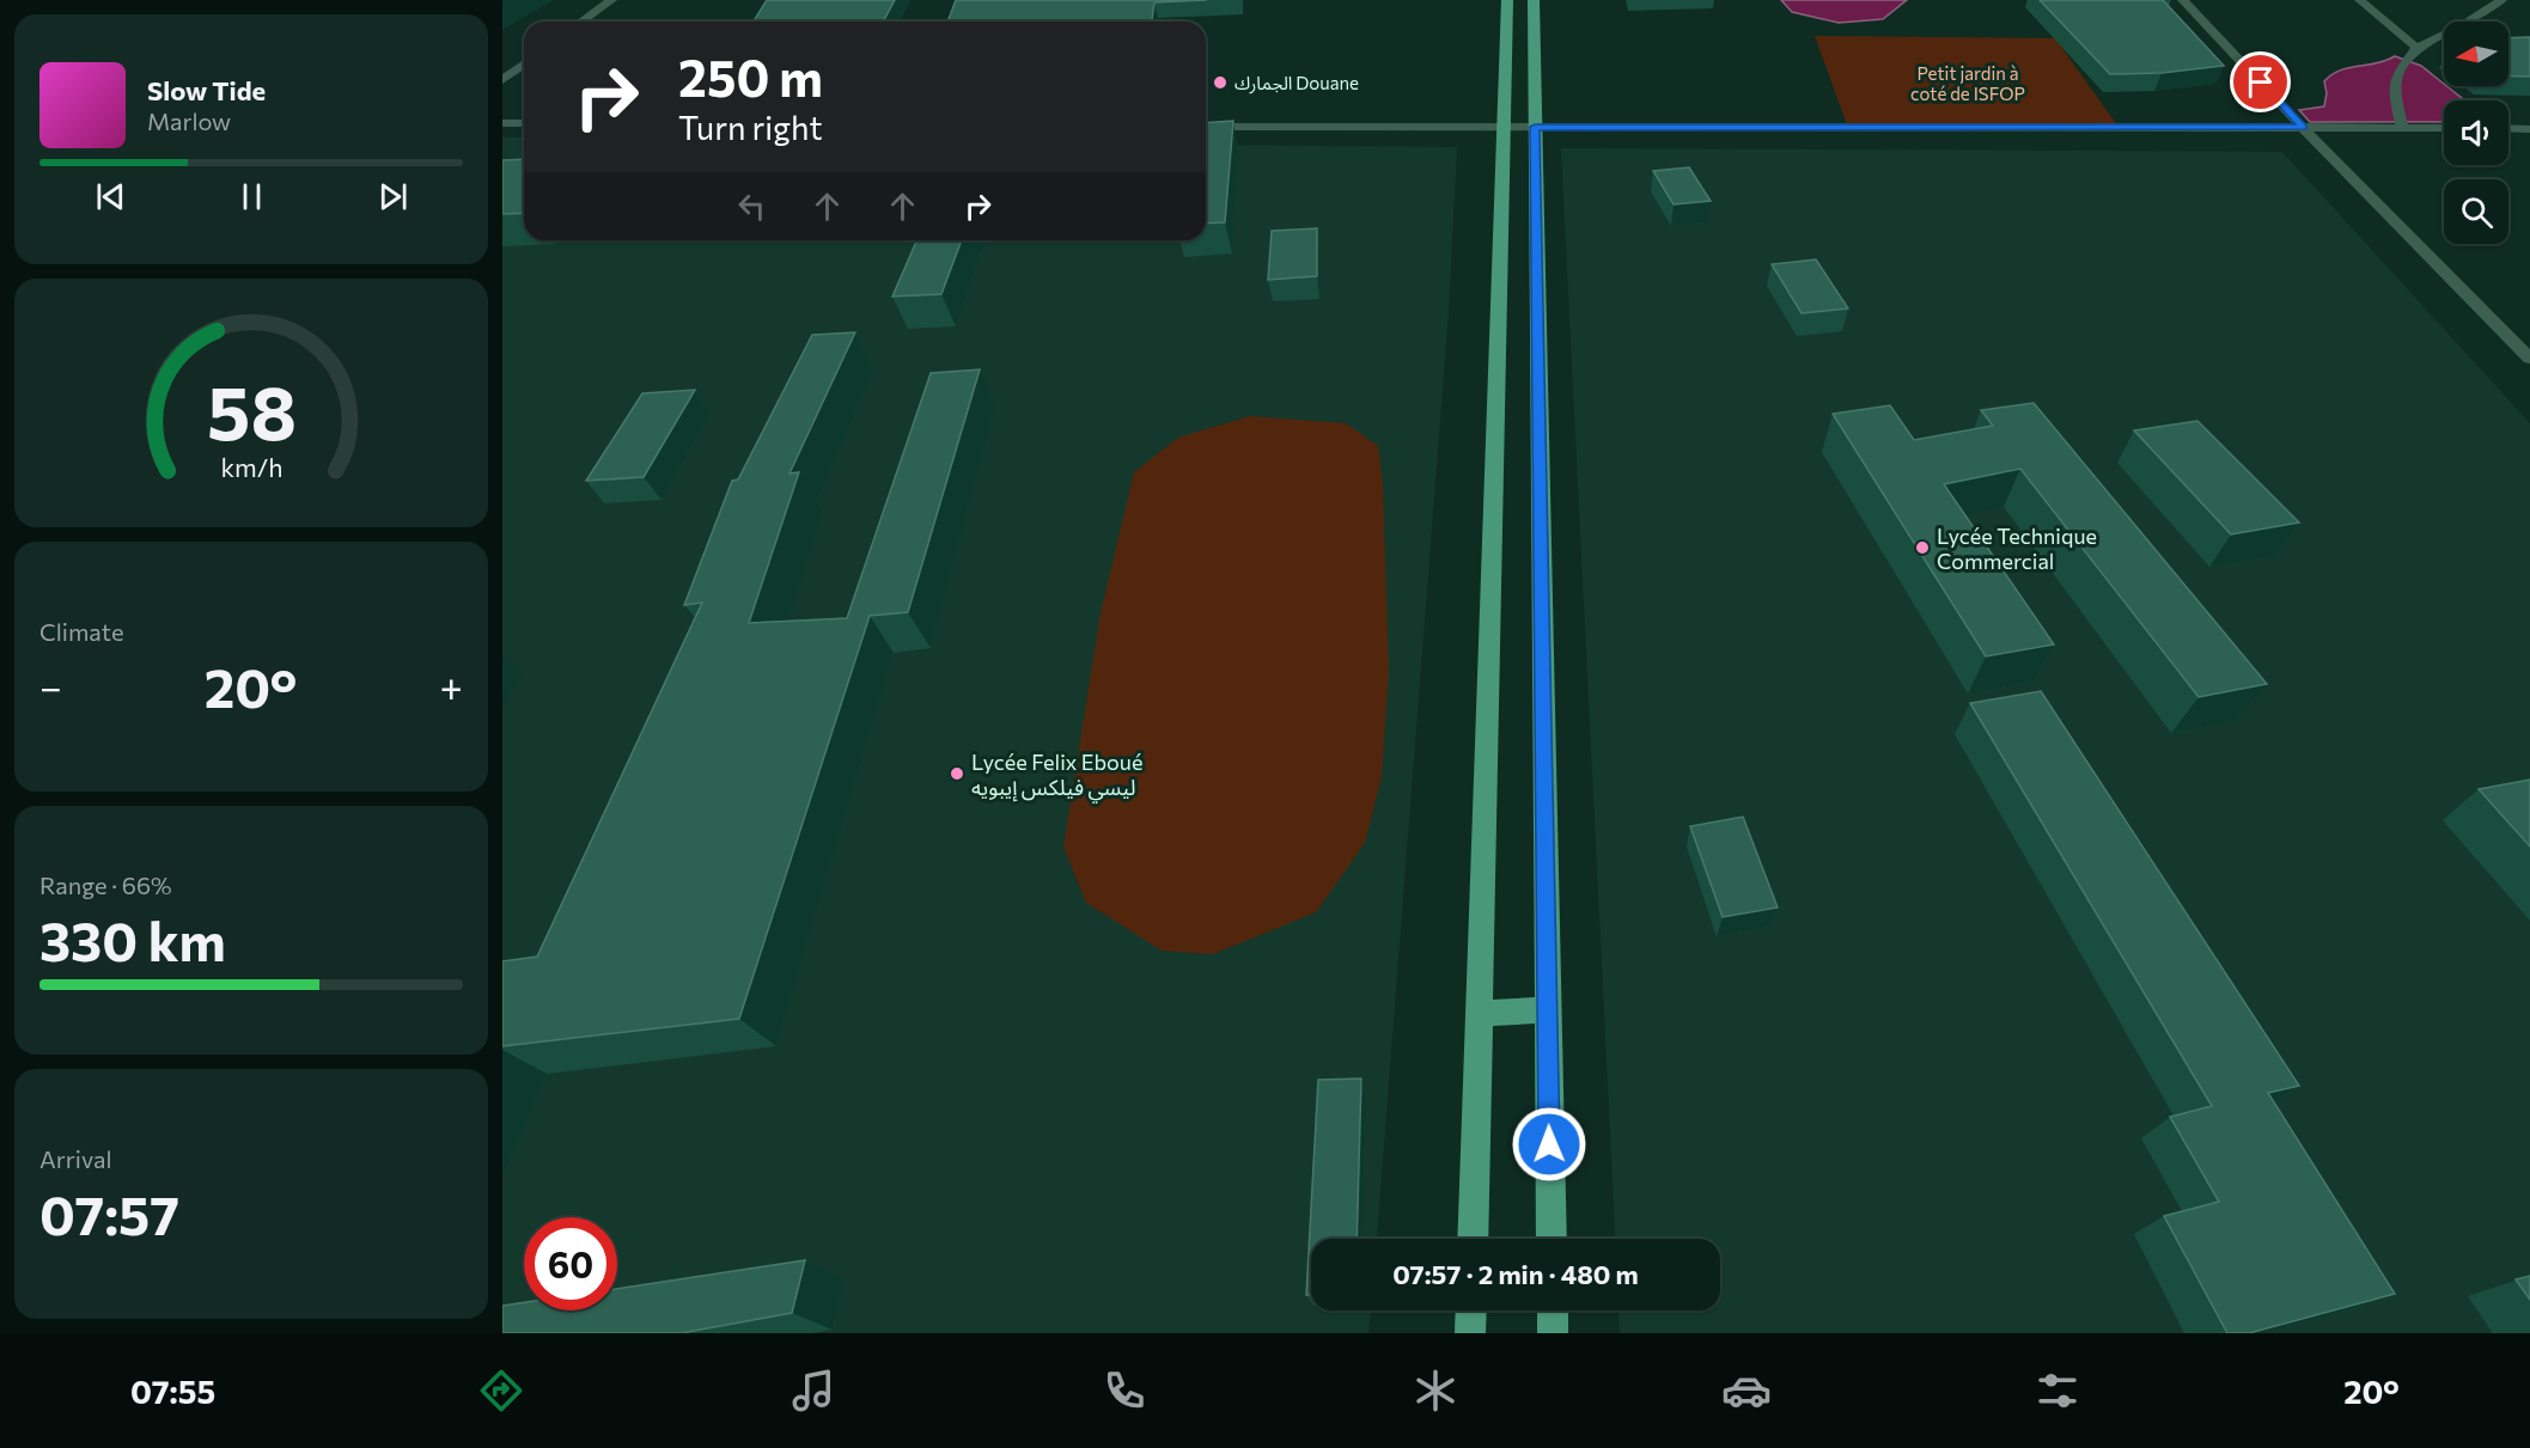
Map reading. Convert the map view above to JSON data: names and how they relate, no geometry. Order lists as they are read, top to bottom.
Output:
{
  "parks": ["Petit jardin à coté de ISFOP"],
  "places": ["الجمارك Douane", "Lycée Technique Commercial", "Lycée Felix Eboué ليسي فيلكس إيبويه"],
  "north": "left",
  "page": {
    "turn": ["250 m", "Turn right"],
    "song": ["Slow Tide", "Marlow"],
    "tile": [
      "Climate",
      ["Range · 66%", "330 km"],
      ["Arrival", "07:57"]
    ],
    "heat": ["−", "20°", "+"],
    "limit": "60",
    "trip": "07:57 · 2 min · 480 m",
    "tabs": ["07:55", "20°"],
    "gauge": ["58", "km/h"]
  }
}
